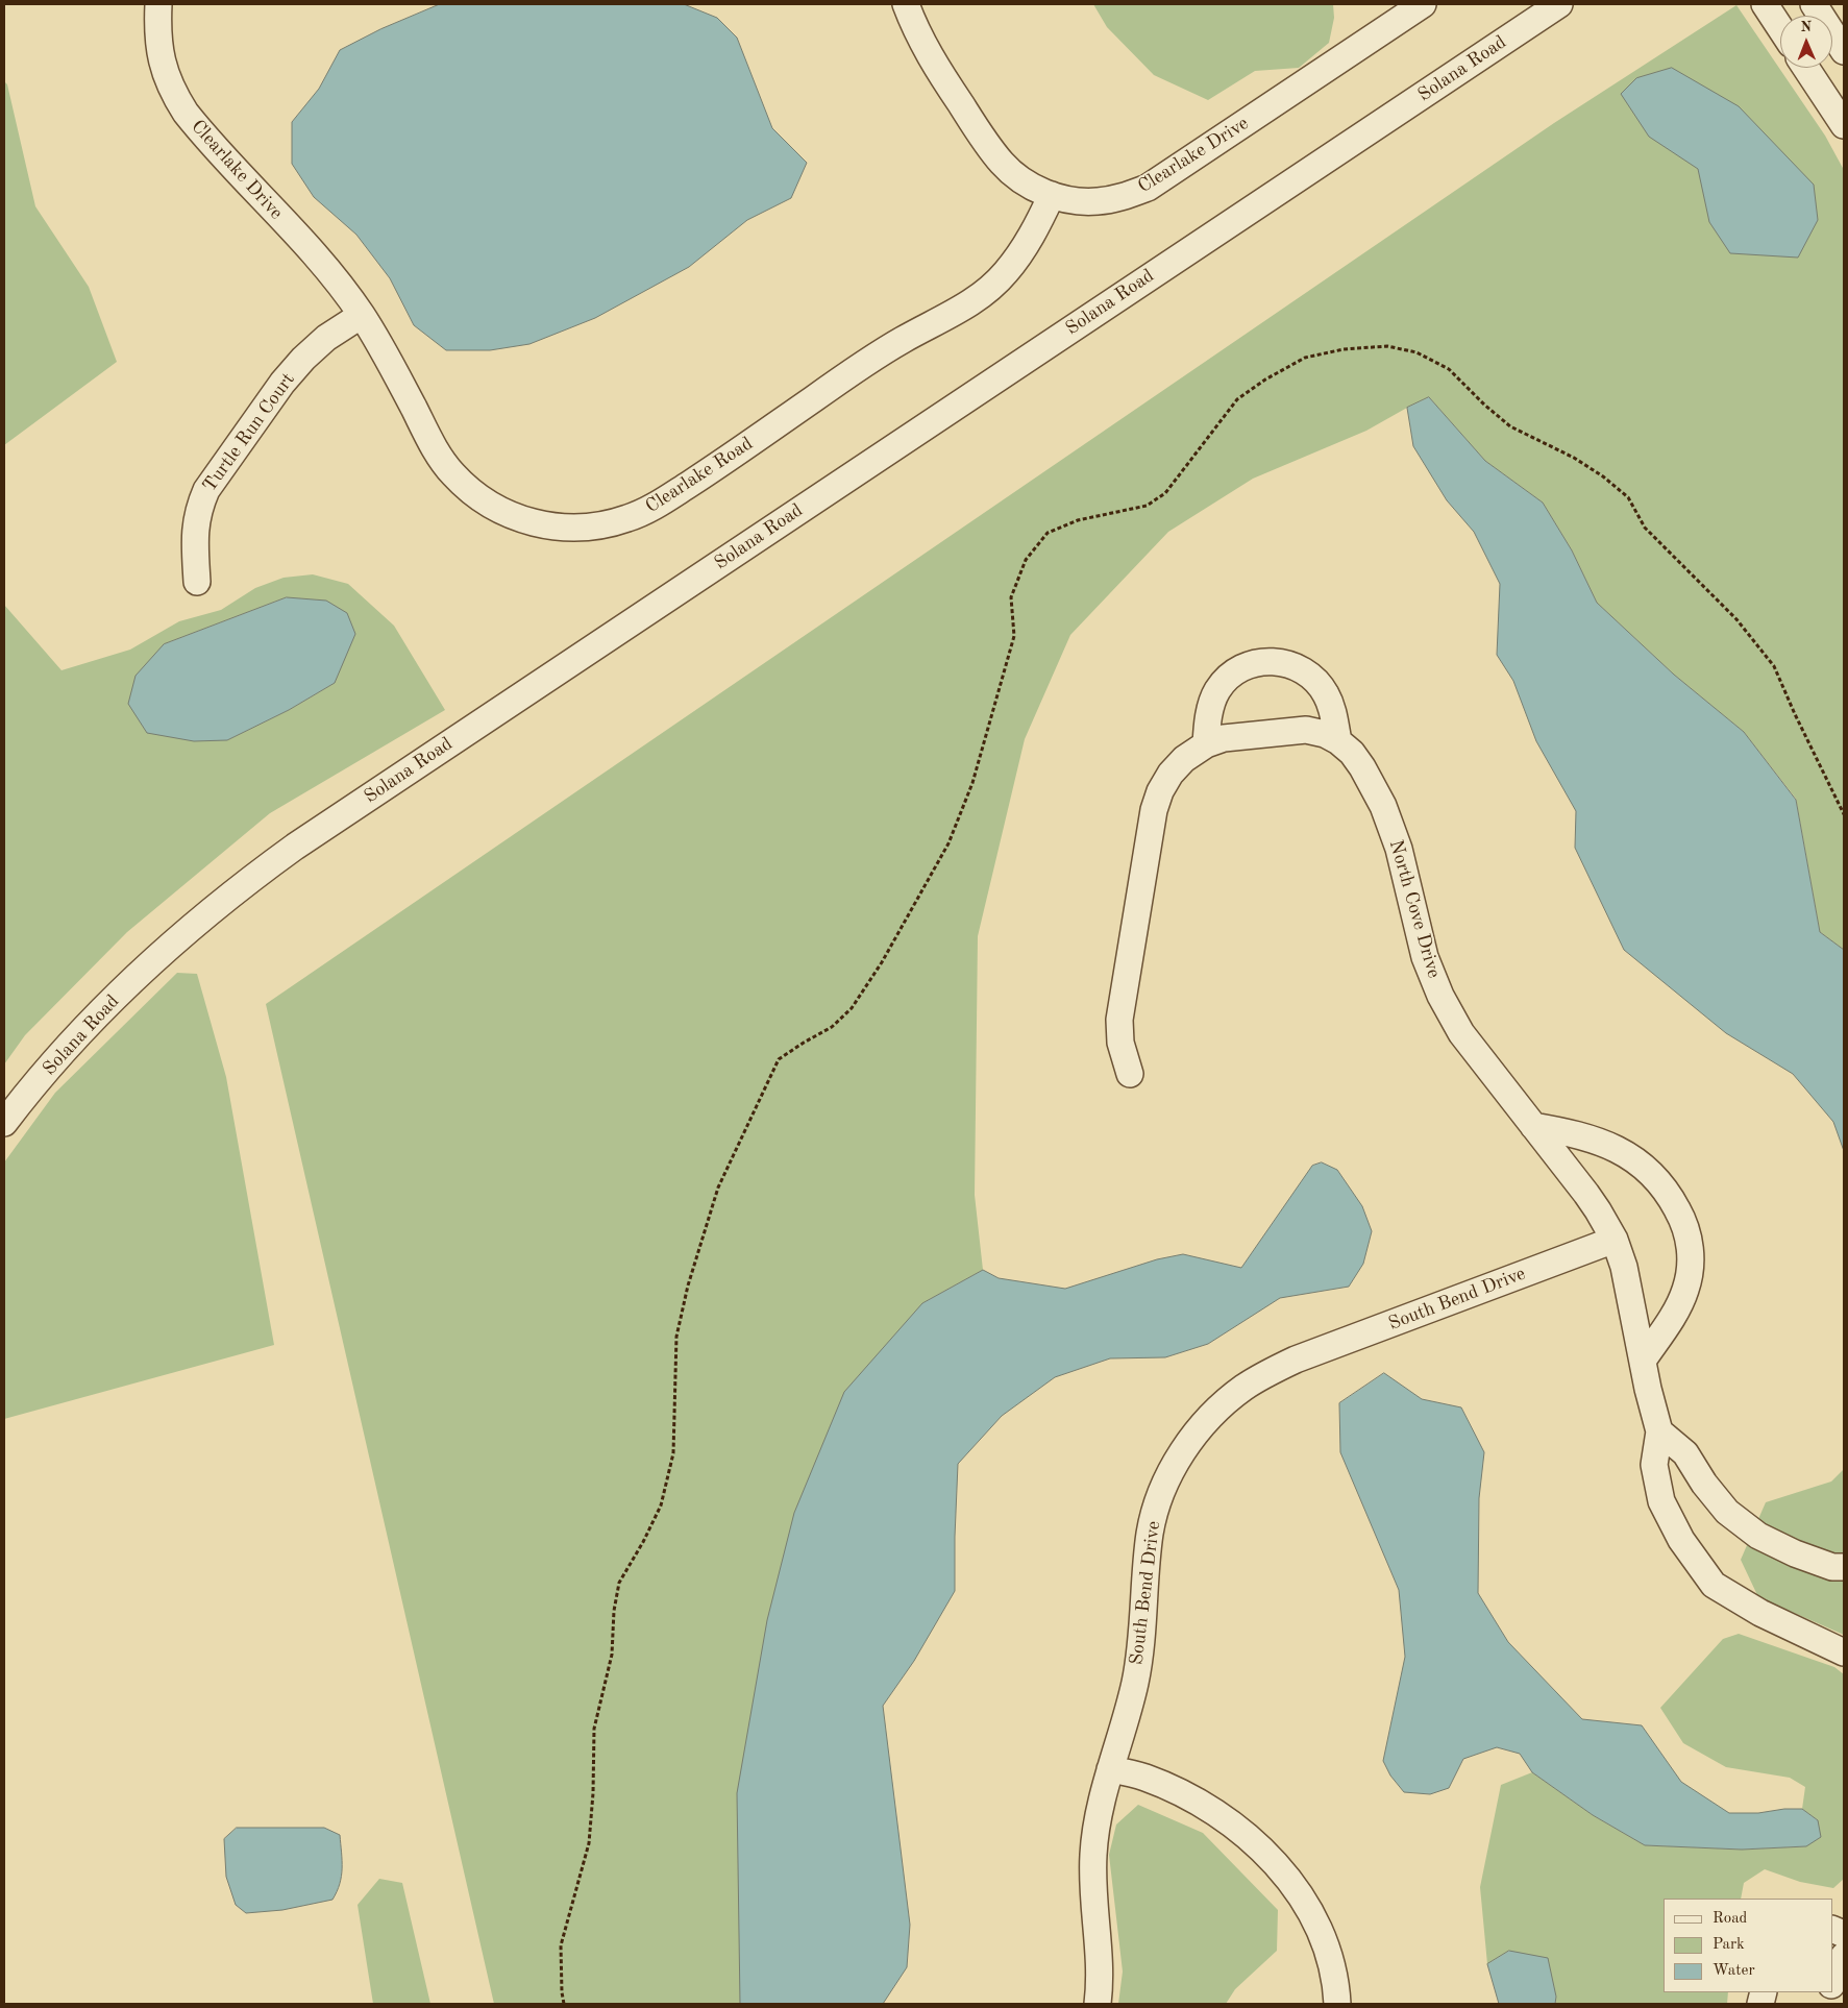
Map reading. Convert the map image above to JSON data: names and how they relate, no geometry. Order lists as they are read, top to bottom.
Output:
{
  "streets": {
    "street": [
      "Solana Road",
      "Clearlake Drive",
      "Turtle Run Court",
      "Clearlake Road",
      "North Cove Drive",
      "South Bend Drive"
    ]
  },
  "crossings": [
    ["Clearlake Drive", "Turtle Run Court"],
    ["Clearlake Drive", "Clearlake Road"],
    ["Turtle Run Court", "Clearlake Road"],
    ["North Cove Drive", "South Bend Drive"]
  ],
  "legend": ["Road", "Park", "Water"],
  "north": "top"
}
